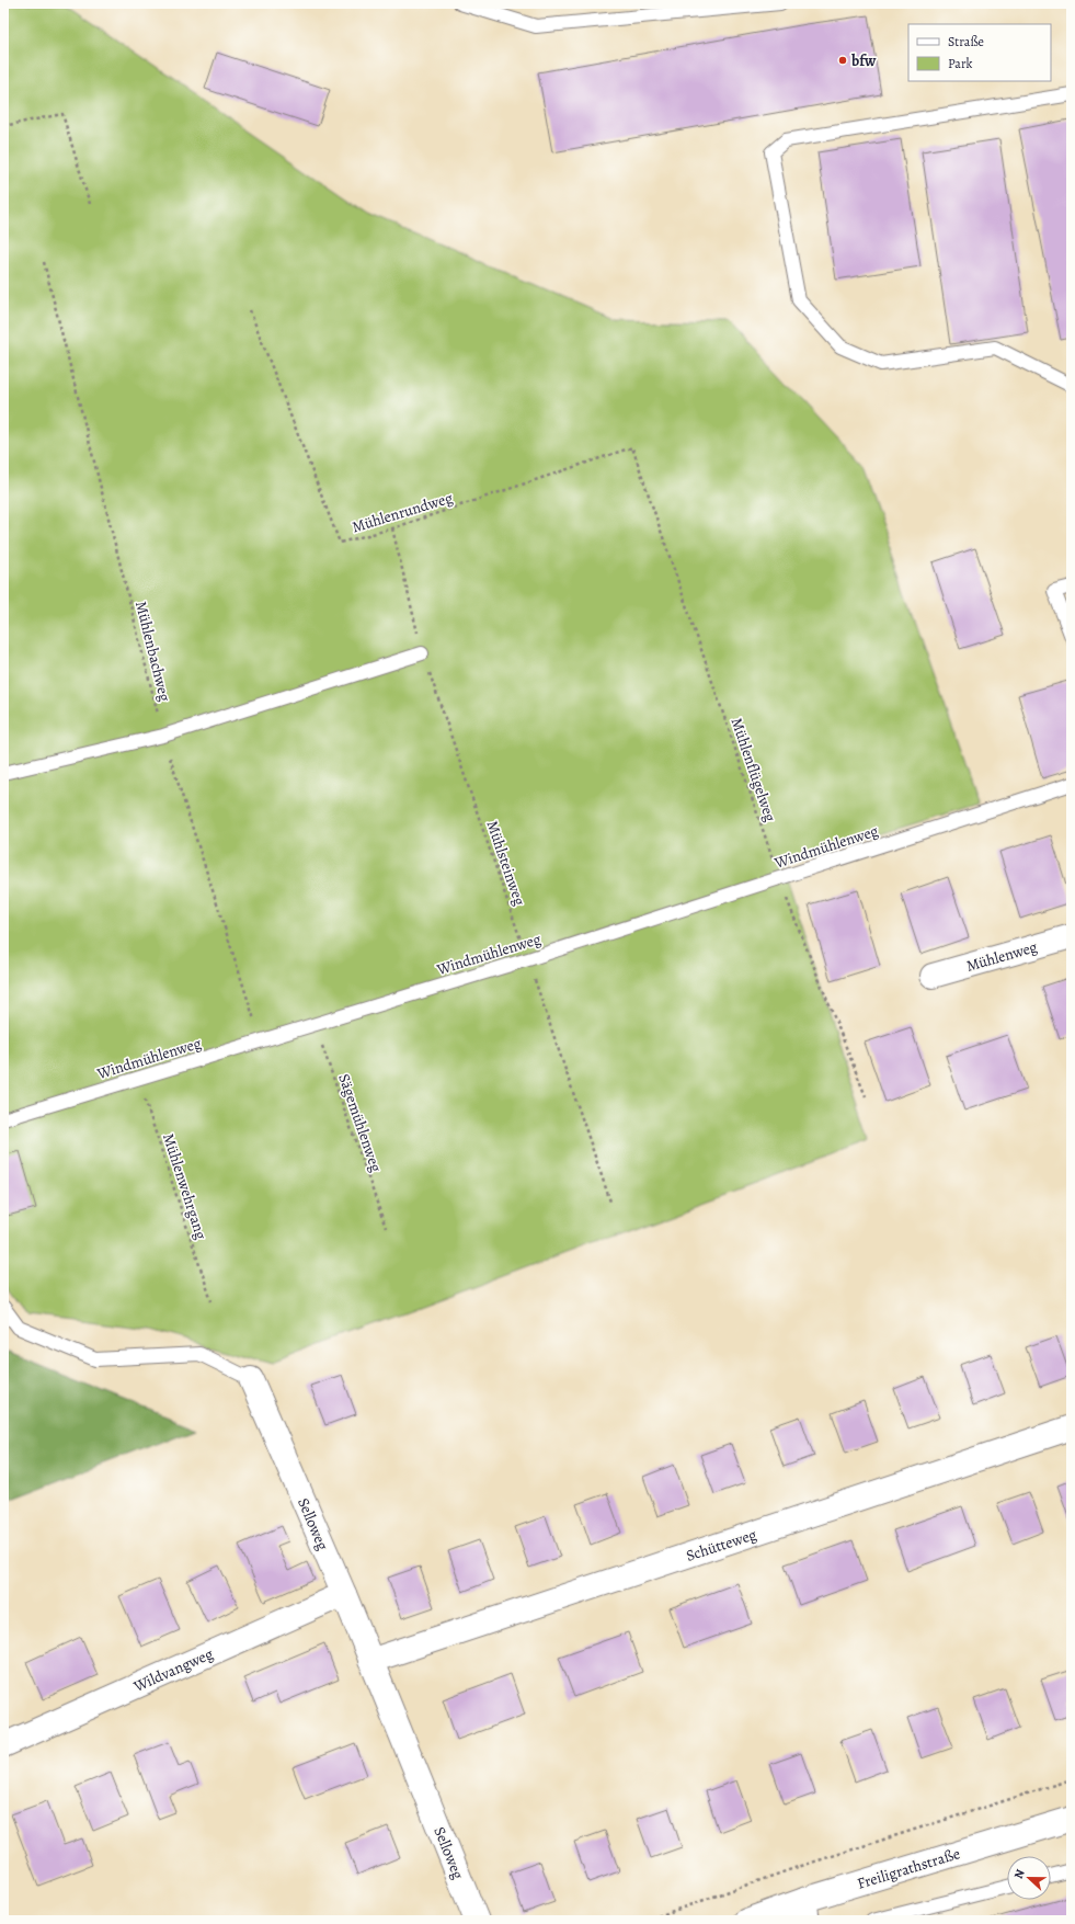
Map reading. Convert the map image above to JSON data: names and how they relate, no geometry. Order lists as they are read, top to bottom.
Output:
{
  "streets": {
    "street": [
      "Mühlenweg",
      "Selloweg",
      "Schütteweg",
      "Wildvangweg",
      "Freiligrathstraße"
    ],
    "lane": ["Windmühlenweg"],
    "path": [
      "Mühlenrundweg",
      "Mühlenbachweg",
      "Mühlenflügelweg",
      "Mühlsteinweg",
      "Sägemühlenweg",
      "Mühlenwehrgang"
    ]
  },
  "crossings": [
    ["Mühlenrundweg", "Mühlenflügelweg"],
    ["Mühlenrundweg", "Mühlsteinweg"],
    ["Mühlenbachweg", "Windmühlenweg"],
    ["Mühlenflügelweg", "Windmühlenweg"],
    ["Windmühlenweg", "Mühlsteinweg"],
    ["Windmühlenweg", "Sägemühlenweg"],
    ["Windmühlenweg", "Mühlenwehrgang"],
    ["Selloweg", "Schütteweg"],
    ["Selloweg", "Wildvangweg"]
  ],
  "places": ["bfw"],
  "legend": ["Straße", "Park"],
  "north": "left"
}
